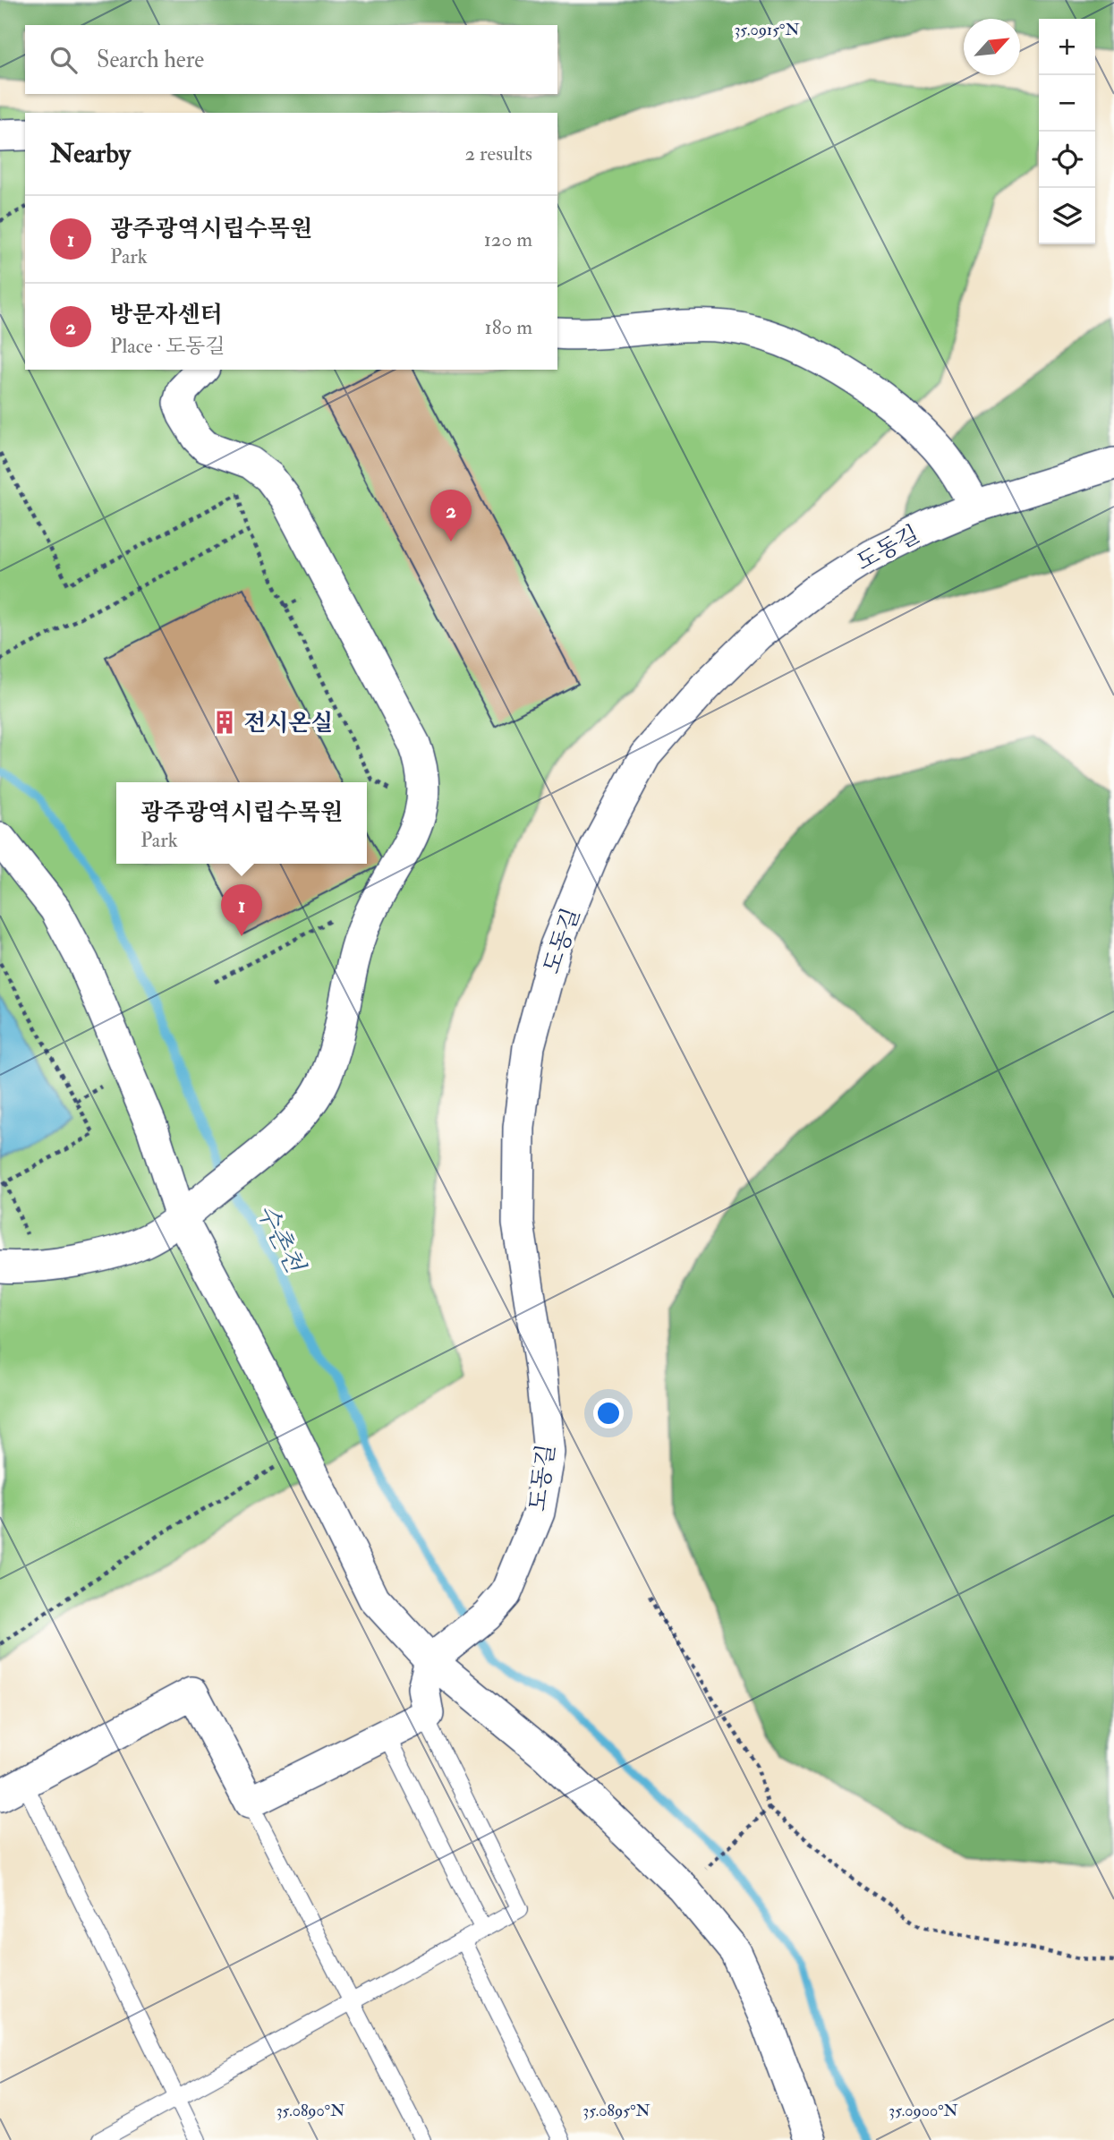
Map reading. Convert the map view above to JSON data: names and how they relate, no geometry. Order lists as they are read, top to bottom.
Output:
{
  "streets": {
    "street": ["도동길"]
  },
  "water": ["수촌천"],
  "places": {
    "building": ["전시온실"]
  },
  "north": "top right",
  "page": {
    "map_buttons": ["+", "−"],
    "search": "Search here",
    "heading": ["Nearby", "2 results"],
    "list": [
      {
        "mark": "1",
        "name": "광주광역시립수목원",
        "note": "Park",
        "value": "120 m"
      },
      {
        "mark": "2",
        "name": "방문자센터",
        "note": "Place · 도동길",
        "value": "180 m"
      }
    ],
    "pins": ["2", "1"],
    "popup": ["광주광역시립수목원", "Park"]
  },
  "coordinates": [
    "35.0915°N",
    "35.0890°N",
    "35.0895°N",
    "35.0900°N"
  ]
}
